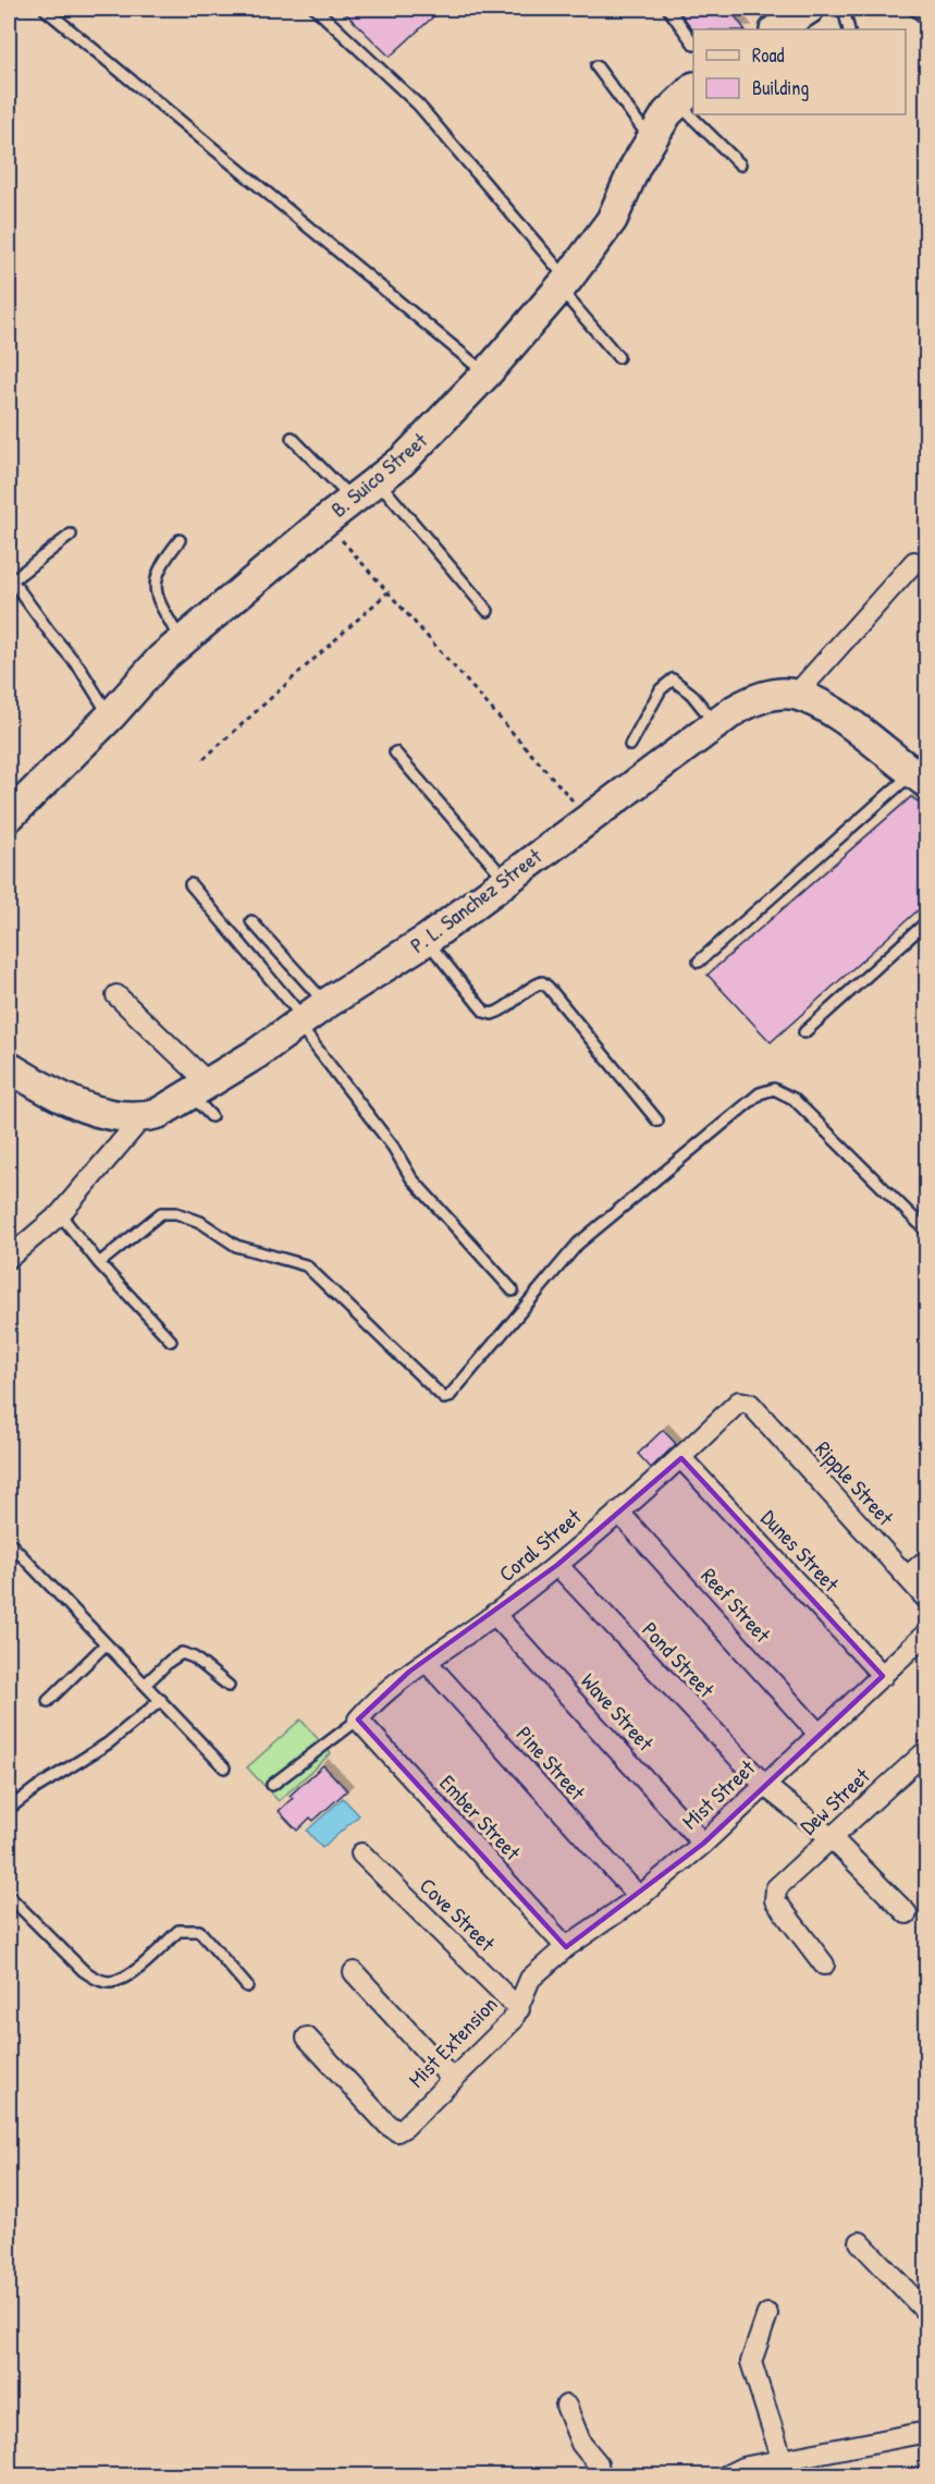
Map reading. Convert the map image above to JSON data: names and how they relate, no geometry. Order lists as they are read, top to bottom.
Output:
{
  "streets": {
    "street": [
      "B. Suico Street",
      "P. L. Sanchez Street",
      "Ripple Street",
      "Coral Street",
      "Dunes Street",
      "Reef Street",
      "Pond Street",
      "Wave Street",
      "Pine Street",
      "Mist Street",
      "Dew Street",
      "Ember Street",
      "Cove Street",
      "Mist Extension"
    ]
  },
  "crossings": [
    ["Ripple Street", "Coral Street"],
    ["Coral Street", "Dunes Street"],
    ["Coral Street", "Reef Street"],
    ["Coral Street", "Pond Street"],
    ["Coral Street", "Wave Street"],
    ["Coral Street", "Pine Street"],
    ["Coral Street", "Ember Street"],
    ["Dunes Street", "Mist Street"],
    ["Reef Street", "Mist Street"],
    ["Pond Street", "Mist Street"],
    ["Pond Street", "Dew Street"],
    ["Wave Street", "Mist Street"],
    ["Pine Street", "Mist Street"],
    ["Mist Street", "Ember Street"],
    ["Mist Street", "Mist Extension"],
    ["Cove Street", "Mist Extension"]
  ],
  "legend": ["Road", "Building"]
}
